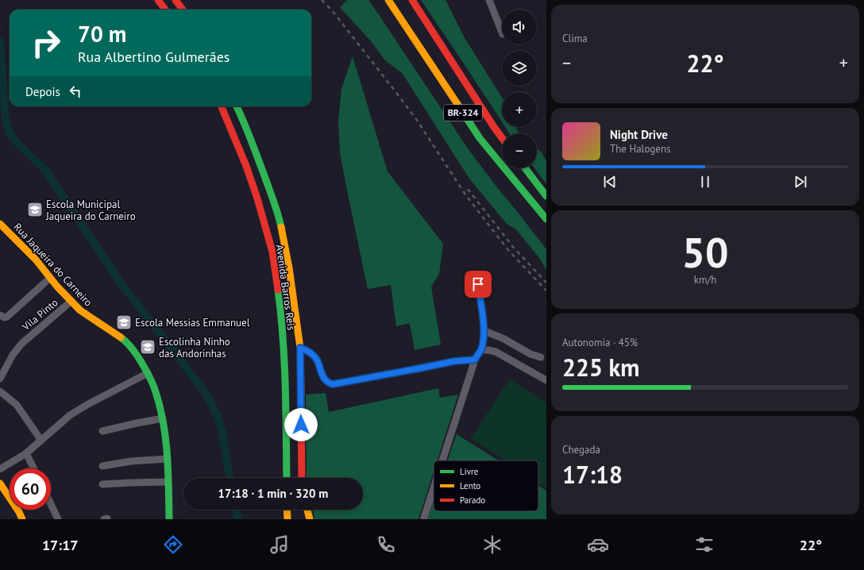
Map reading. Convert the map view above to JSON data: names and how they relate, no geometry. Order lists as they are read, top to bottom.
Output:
{
  "streets": {
    "main road": ["BR-324", "Rua Jaqueira do Carneiro", "Avenida Barros Reis"],
    "street": ["Vila Pinto"]
  },
  "crossings": [
    ["Rua Jaqueira do Carneiro", "Vila Pinto"]
  ],
  "places": {
    "school or university": ["Escola Municipal Jaqueira do Carneiro", "Escola Messias Emmanuel", "Escolinha Ninho das Andorinhas"]
  },
  "legend": ["Livre", "Lento", "Parado"],
  "page": {
    "tile": [
      "Clima",
      ["50", "km/h"],
      ["Autonomia · 45%", "225 km"],
      ["Chegada", "17:18"]
    ],
    "map_buttons": ["+", "−"],
    "turn": ["70 m", "Rua Albertino Gulmerães"],
    "heat": ["−", "22°", "+"],
    "then": "Depois",
    "song": ["Night Drive", "The Halogens"],
    "limit": "60",
    "trip": "17:18 · 1 min · 320 m",
    "tabs": ["17:17", "22°"]
  }
}
